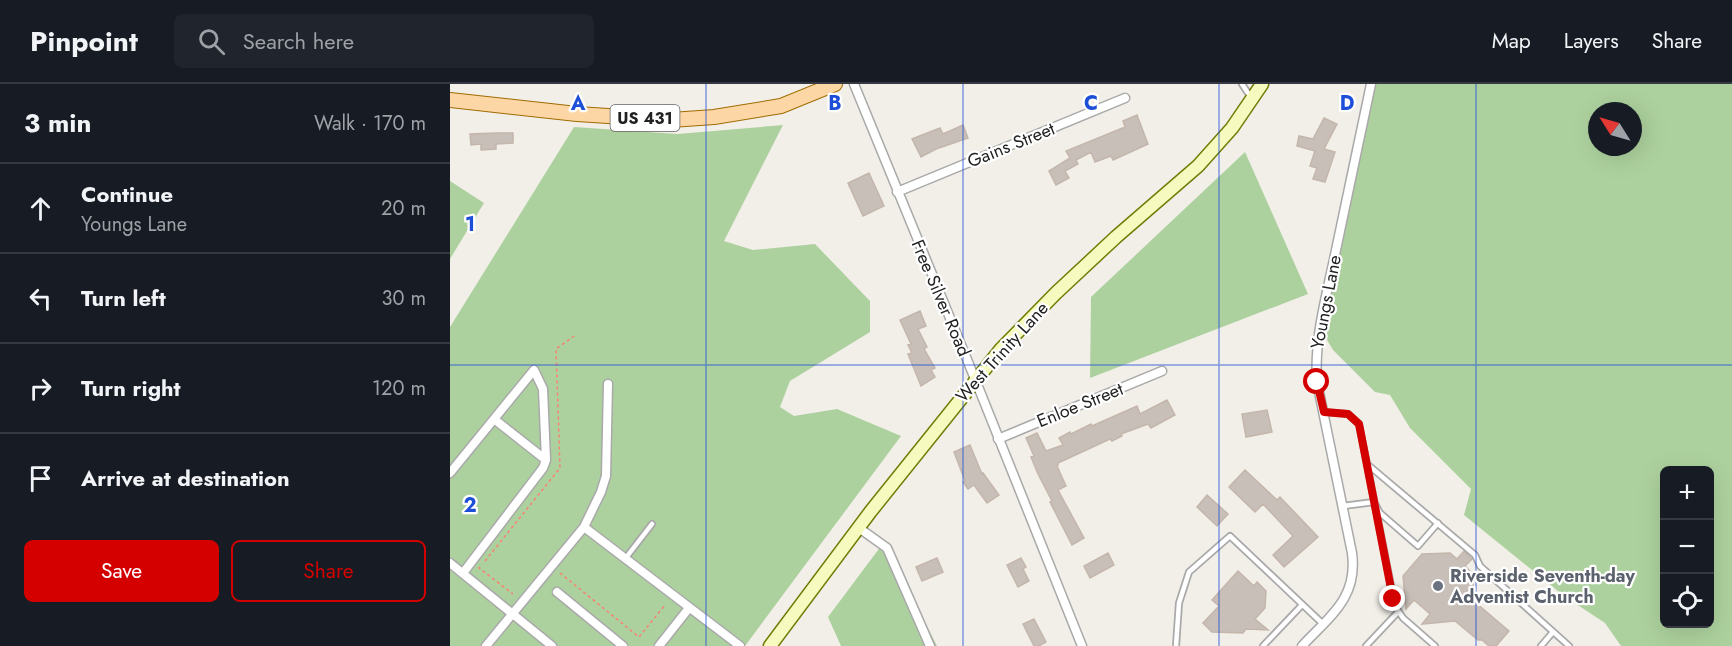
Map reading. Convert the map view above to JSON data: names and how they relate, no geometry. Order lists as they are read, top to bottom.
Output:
{
  "streets": {
    "main road": ["US 431", "West Trinity Lane"],
    "street": [
      "Gains Street",
      "Free Silver Road",
      "Youngs Lane",
      "Enloe Street"
    ]
  },
  "crossings": [
    ["Gains Street", "Free Silver Road"],
    ["Free Silver Road", "West Trinity Lane"],
    ["Free Silver Road", "Enloe Street"]
  ],
  "places": ["Riverside Seventh-day Adventist Church"],
  "north": "top left",
  "page": {
    "header": "Pinpoint",
    "search": "Search here",
    "nav": ["Map", "Layers", "Share"],
    "heading": ["3 min", "Walk · 170 m"],
    "list": [
      ["Continue", "Youngs Lane", "20 m"],
      ["Turn left", "30 m"],
      ["Turn right", "120 m"],
      "Arrive at destination"
    ],
    "map_buttons": ["+", "−"],
    "buttons": ["Save", "Share"]
  },
  "grid": {
    "columns": [
      "A",
      "B",
      "C",
      "D"
    ],
    "rows": ["1", "2"]
  }
}
